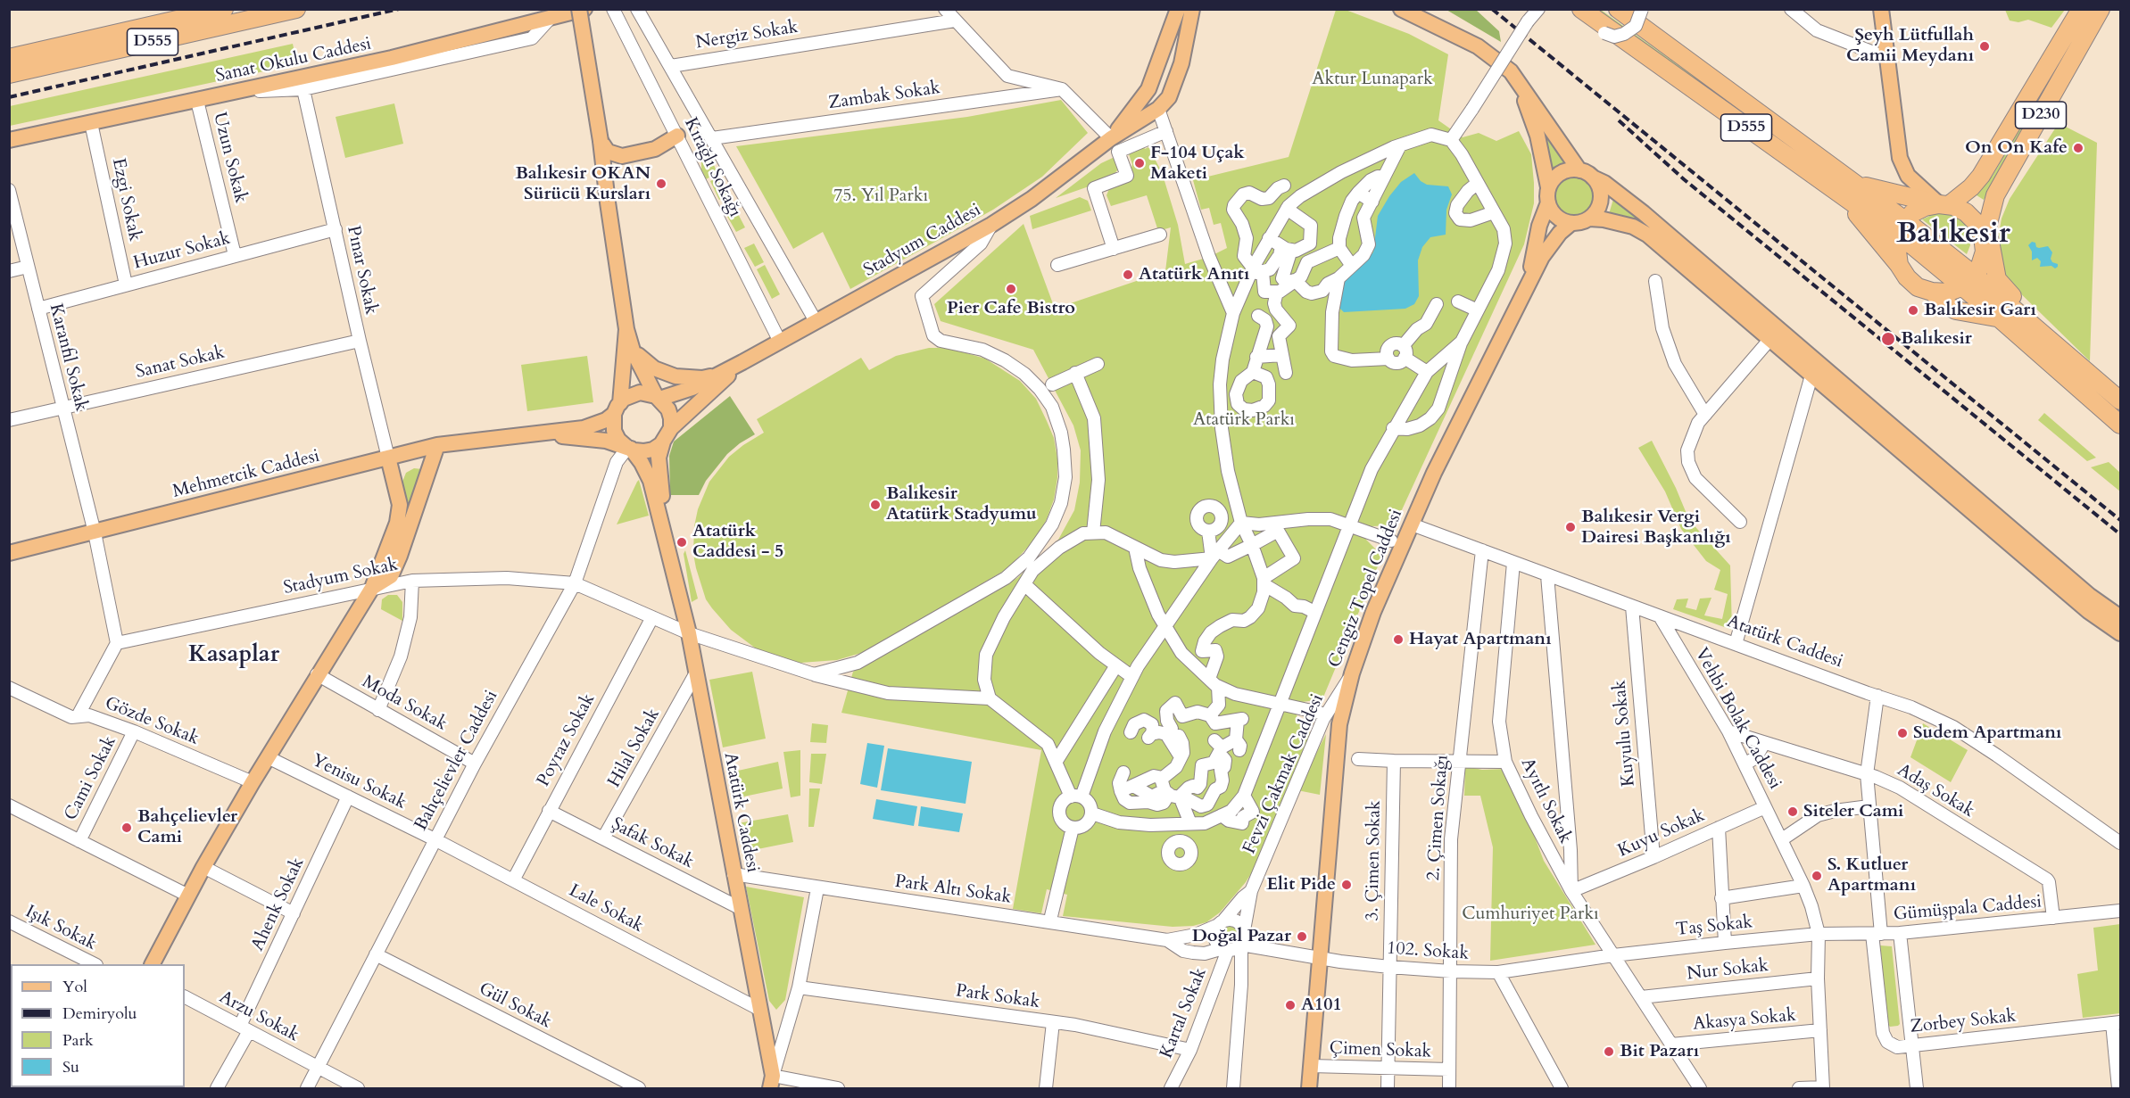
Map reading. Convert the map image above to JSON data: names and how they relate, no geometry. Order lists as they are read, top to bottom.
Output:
{
  "streets": {
    "highway": ["D555", "D230"],
    "main road": [
      "Sanat Okulu Caddesi",
      "Stadyum Caddesi",
      "Mehmetcik Caddesi",
      "Cengiz Topel Caddesi",
      "Atatürk Caddesi"
    ],
    "street": [
      "Nergiz Sokak",
      "Zambak Sokak",
      "Uzun Sokak",
      "Kırağlı Sokağı",
      "Ezgi Sokak",
      "Huzur Sokak",
      "Pınar Sokak",
      "Karanfil Sokak",
      "Sanat Sokak",
      "Stadyum Sokak",
      "Moda Sokak",
      "Vehbi Bolak Caddesi",
      "Gözde Sokak",
      "Kuyulu Sokak",
      "Poyraz Sokak",
      "Hilal Sokak",
      "Bahçelievler Caddesi",
      "Fevzi Çakmak Caddesi",
      "Cami Sokak",
      "Yenisu Sokak",
      "Adaş Sokak",
      "Ayıtlı Sokak",
      "2. Çimen Sokağı",
      "Kuyu Sokak",
      "Şafak Sokak",
      "3. Çimen Sokak",
      "Park Altı Sokak",
      "Ahenk Sokak",
      "Lale Sokak",
      "Gümüşpala Caddesi",
      "Taş Sokak",
      "Işık Sokak",
      "102. Sokak",
      "Nur Sokak",
      "Park Sokak",
      "Gül Sokak",
      "Kartal Sokak",
      "Arzu Sokak",
      "Akasya Sokak",
      "Zorbey Sokak",
      "Çimen Sokak"
    ]
  },
  "crossings": [
    ["Nergiz Sokak", "Kırağlı Sokağı"],
    ["D555", "D230"],
    ["Sanat Okulu Caddesi", "Uzun Sokak"],
    ["Sanat Okulu Caddesi", "Ezgi Sokak"],
    ["Sanat Okulu Caddesi", "Pınar Sokak"],
    ["Zambak Sokak", "Kırağlı Sokağı"],
    ["Uzun Sokak", "Huzur Sokak"],
    ["Kırağlı Sokağı", "Stadyum Caddesi"],
    ["Ezgi Sokak", "Huzur Sokak"],
    ["Huzur Sokak", "Pınar Sokak"],
    ["Huzur Sokak", "Karanfil Sokak"],
    ["Pınar Sokak", "Sanat Sokak"],
    ["Pınar Sokak", "Mehmetcik Caddesi"],
    ["Karanfil Sokak", "Sanat Sokak"],
    ["Karanfil Sokak", "Mehmetcik Caddesi"],
    ["Karanfil Sokak", "Stadyum Sokak"],
    ["Stadyum Sokak", "Atatürk Caddesi"],
    ["Stadyum Sokak", "Poyraz Sokak"],
    ["Stadyum Sokak", "Bahçelievler Caddesi"],
    ["Cengiz Topel Caddesi", "Atatürk Caddesi"],
    ["Cengiz Topel Caddesi", "Fevzi Çakmak Caddesi"],
    ["Cengiz Topel Caddesi", "102. Sokak"],
    ["Cengiz Topel Caddesi", "Çimen Sokak"],
    ["Atatürk Caddesi", "Vehbi Bolak Caddesi"],
    ["Atatürk Caddesi", "Kuyulu Sokak"],
    ["Atatürk Caddesi", "Hilal Sokak"],
    ["Atatürk Caddesi", "Ayıtlı Sokak"],
    ["Atatürk Caddesi", "2. Çimen Sokağı"],
    ["Atatürk Caddesi", "Şafak Sokak"],
    ["Atatürk Caddesi", "Park Altı Sokak"],
    ["Atatürk Caddesi", "Lale Sokak"],
    ["Moda Sokak", "Bahçelievler Caddesi"],
    ["Vehbi Bolak Caddesi", "Adaş Sokak"],
    ["Vehbi Bolak Caddesi", "Kuyu Sokak"],
    ["Vehbi Bolak Caddesi", "Gümüşpala Caddesi"],
    ["Vehbi Bolak Caddesi", "Taş Sokak"],
    ["Vehbi Bolak Caddesi", "Nur Sokak"],
    ["Vehbi Bolak Caddesi", "Akasya Sokak"],
    ["Gözde Sokak", "Cami Sokak"],
    ["Kuyulu Sokak", "Kuyu Sokak"],
    ["Poyraz Sokak", "Şafak Sokak"],
    ["Poyraz Sokak", "Lale Sokak"],
    ["Hilal Sokak", "Şafak Sokak"],
    ["Bahçelievler Caddesi", "Yenisu Sokak"],
    ["Bahçelievler Caddesi", "Lale Sokak"],
    ["Bahçelievler Caddesi", "Gül Sokak"],
    ["Bahçelievler Caddesi", "Arzu Sokak"],
    ["Yenisu Sokak", "Ahenk Sokak"],
    ["Yenisu Sokak", "Lale Sokak"],
    ["Adaş Sokak", "Gümüşpala Caddesi"],
    ["Ayıtlı Sokak", "Kuyu Sokak"],
    ["Ayıtlı Sokak", "Taş Sokak"],
    ["Ayıtlı Sokak", "102. Sokak"],
    ["Ayıtlı Sokak", "Nur Sokak"],
    ["Ayıtlı Sokak", "Akasya Sokak"],
    ["2. Çimen Sokağı", "102. Sokak"],
    ["2. Çimen Sokağı", "Çimen Sokak"],
    ["3. Çimen Sokak", "102. Sokak"],
    ["3. Çimen Sokak", "Çimen Sokak"],
    ["Ahenk Sokak", "Arzu Sokak"],
    ["Gümüşpala Caddesi", "Taş Sokak"],
    ["Gümüşpala Caddesi", "Zorbey Sokak"],
    ["Taş Sokak", "102. Sokak"],
    ["102. Sokak", "Kartal Sokak"],
    ["Park Sokak", "Kartal Sokak"]
  ],
  "districts": ["Balıkesir", "Kasaplar"],
  "parks": [
    "Aktur Lunapark",
    "75. Yıl Parkı",
    "Atatürk Parkı",
    "Cumhuriyet Parkı"
  ],
  "places": [
    "Şeyh Lütfullah Camii Meydanı",
    "On On Kafe",
    "F-104 Uçak Maketi",
    "Balıkesir OKAN Sürücü Kursları",
    "Atatürk Anıtı",
    "Pier Cafe Bistro",
    "Balıkesir Garı",
    "Balıkesir",
    "Balıkesir Atatürk Stadyumu",
    "Balıkesir Vergi Dairesi Başkanlığı",
    "Atatürk Caddesi - 5",
    "Hayat Apartmanı",
    "Sudem Apartmanı",
    "Siteler Cami",
    "Bahçelievler Cami",
    "S. Kutluer Apartmanı",
    "Elit Pide",
    "Doğal Pazar",
    "A101",
    "Bit Pazarı"
  ],
  "legend": [
    "Yol",
    "Demiryolu",
    "Park",
    "Su"
  ]
}
